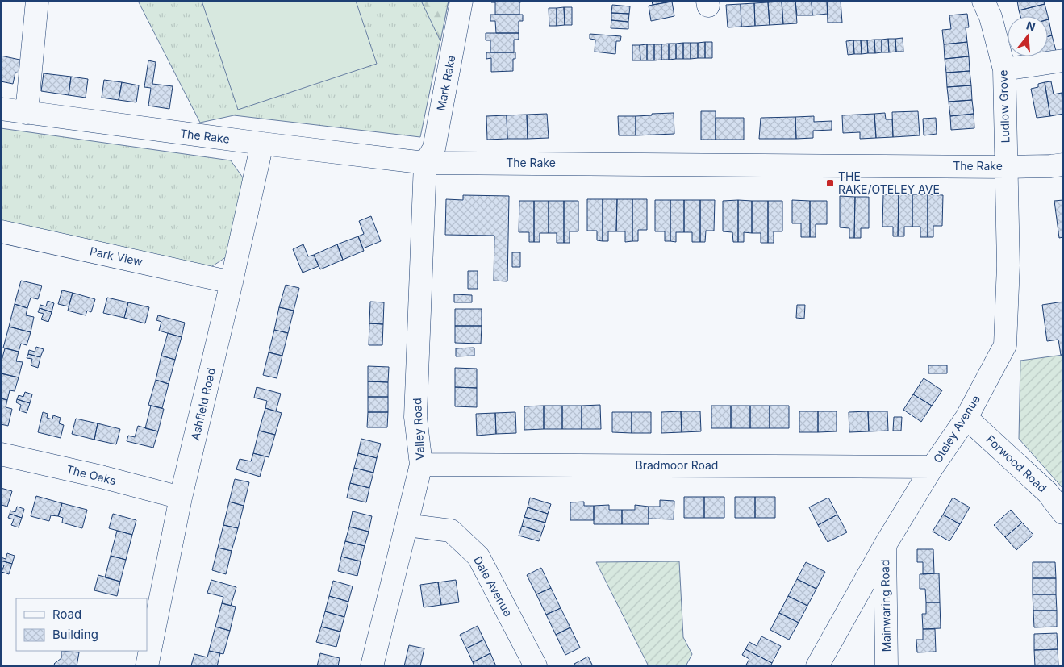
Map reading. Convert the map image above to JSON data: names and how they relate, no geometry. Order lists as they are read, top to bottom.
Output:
{
  "streets": {
    "street": [
      "Mark Rake",
      "Ludlow Grove",
      "The Rake",
      "Park View",
      "Ashfield Road",
      "Valley Road",
      "Oteley Avenue",
      "Forwood Road",
      "Bradmoor Road",
      "The Oaks",
      "Dale Avenue",
      "Mainwaring Road"
    ]
  },
  "crossings": [
    ["Mark Rake", "The Rake"],
    ["Mark Rake", "Valley Road"],
    ["Ludlow Grove", "The Rake"],
    ["Ludlow Grove", "Oteley Avenue"],
    ["The Rake", "Ashfield Road"],
    ["The Rake", "Valley Road"],
    ["The Rake", "Oteley Avenue"],
    ["Park View", "Ashfield Road"],
    ["Ashfield Road", "The Oaks"],
    ["Valley Road", "Bradmoor Road"],
    ["Valley Road", "Dale Avenue"],
    ["Oteley Avenue", "Forwood Road"],
    ["Oteley Avenue", "Bradmoor Road"],
    ["Oteley Avenue", "Mainwaring Road"]
  ],
  "places": {
    "transit": ["THE RAKE/OTELEY AVE"]
  },
  "legend": ["Road", "Building"],
  "north": "top"
}
